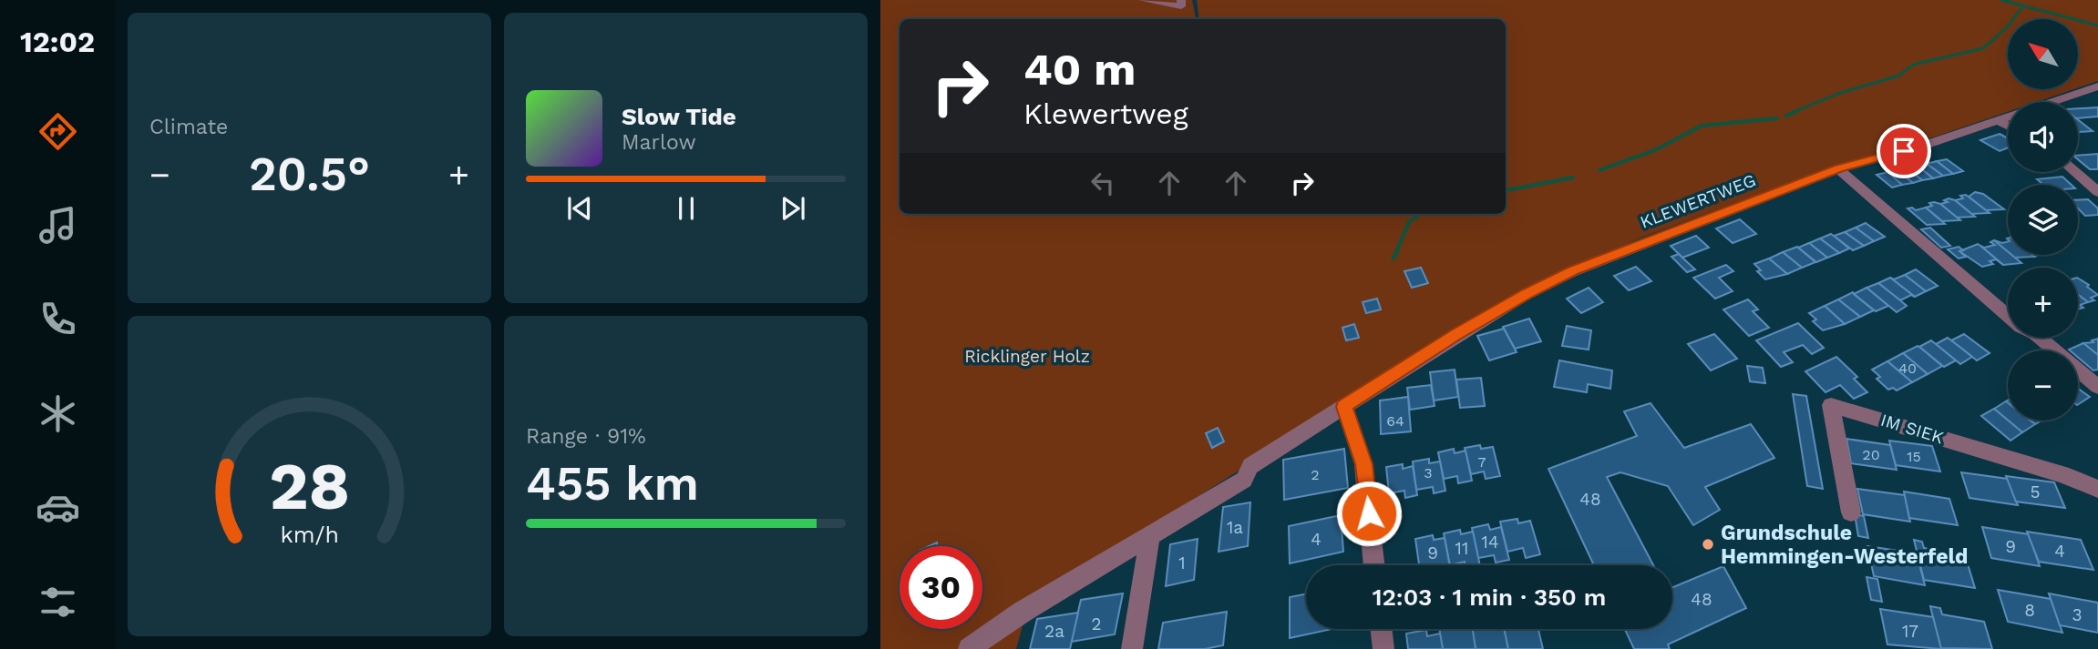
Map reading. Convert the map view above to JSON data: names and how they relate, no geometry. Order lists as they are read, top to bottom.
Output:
{
  "streets": {
    "street": ["KLEWERTWEG", "IM SIEK"]
  },
  "parks": ["Ricklinger Holz"],
  "places": ["Grundschule Hemmingen-Westerfeld"],
  "house_numbers": [
    "40",
    "64",
    "20",
    "15",
    "7",
    "3",
    "2",
    "5",
    "48",
    "1a",
    "4",
    "14",
    "9",
    "11",
    "4",
    "9",
    "1",
    "48",
    "8",
    "3",
    "2",
    "2a",
    "17"
  ],
  "north": "top left",
  "page": {
    "tabs": "12:02",
    "tile": [
      "Climate",
      ["Range · 91%", "455 km"]
    ],
    "map_buttons": ["+", "−"],
    "turn": ["40 m", "Klewertweg"],
    "song": ["Slow Tide", "Marlow"],
    "heat": ["−", "20.5°", "+"],
    "limit": "30",
    "trip": "12:03 · 1 min · 350 m",
    "gauge": ["28", "km/h"]
  }
}
